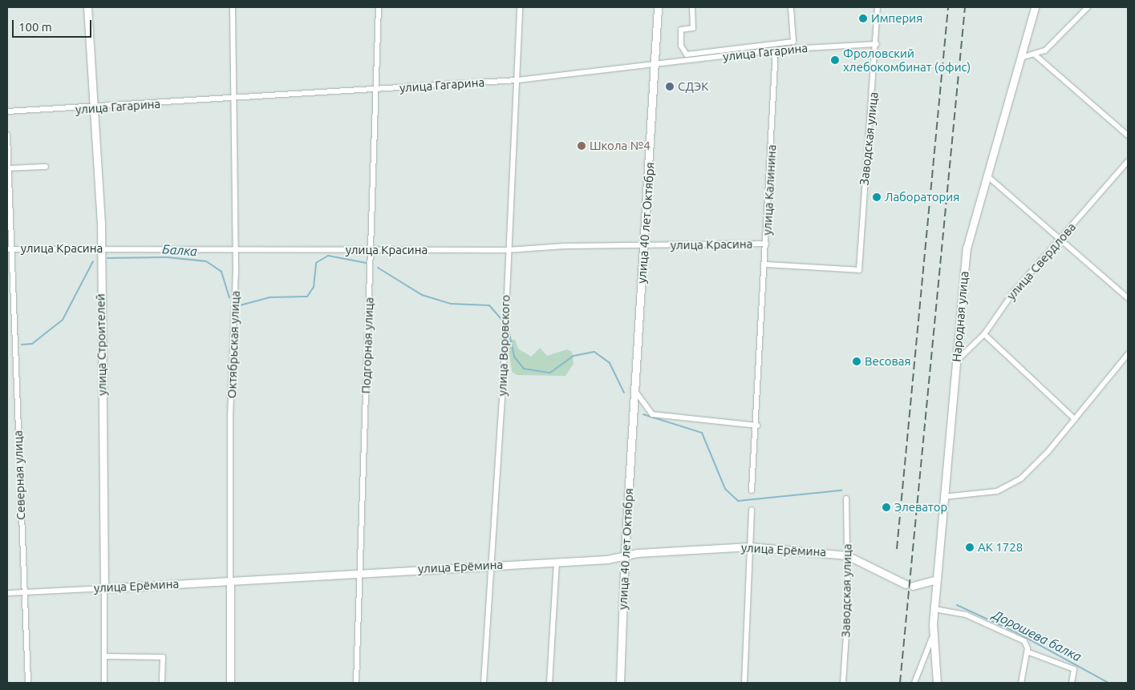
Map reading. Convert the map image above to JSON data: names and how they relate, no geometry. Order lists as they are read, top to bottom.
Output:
{
  "streets": {
    "street": [
      "улица Гагарина",
      "Заводская улица",
      "улица Калинина",
      "улица 40 лет Октября",
      "улица Красина",
      "улица Свердлова",
      "Народная улица",
      "улица Строителей",
      "Октябрьская улица",
      "Подгорная улица",
      "улица Воровского",
      "Северная улица",
      "улица Ерёмина"
    ]
  },
  "crossings": [
    ["улица Гагарина", "Заводская улица"],
    ["улица Гагарина", "улица Калинина"],
    ["улица Гагарина", "улица 40 лет Октября"],
    ["улица Гагарина", "улица Строителей"],
    ["улица Гагарина", "Октябрьская улица"],
    ["улица Гагарина", "Подгорная улица"],
    ["улица Гагарина", "улица Воровского"],
    ["Заводская улица", "улица Калинина"],
    ["Заводская улица", "улица Ерёмина"],
    ["улица Калинина", "улица Красина"],
    ["улица 40 лет Октября", "улица Красина"],
    ["улица 40 лет Октября", "улица Ерёмина"],
    ["улица Красина", "улица Строителей"],
    ["улица Красина", "Октябрьская улица"],
    ["улица Красина", "Подгорная улица"],
    ["улица Красина", "улица Воровского"],
    ["улица Красина", "Северная улица"],
    ["улица Свердлова", "Народная улица"],
    ["Народная улица", "улица Ерёмина"],
    ["улица Строителей", "улица Ерёмина"],
    ["Октябрьская улица", "улица Ерёмина"],
    ["Подгорная улица", "улица Ерёмина"],
    ["улица Воровского", "улица Ерёмина"],
    ["Северная улица", "улица Ерёмина"]
  ],
  "water": ["Балка", "Дорошева балка"],
  "places": [
    "Империя",
    "Фроловский хлебокомбинат (офис)",
    "СДЭК",
    "Школа №4",
    "Лаборатория",
    "Весовая",
    "Элеватор",
    "АК 1728"
  ],
  "scale_bar": "100 m"
}
